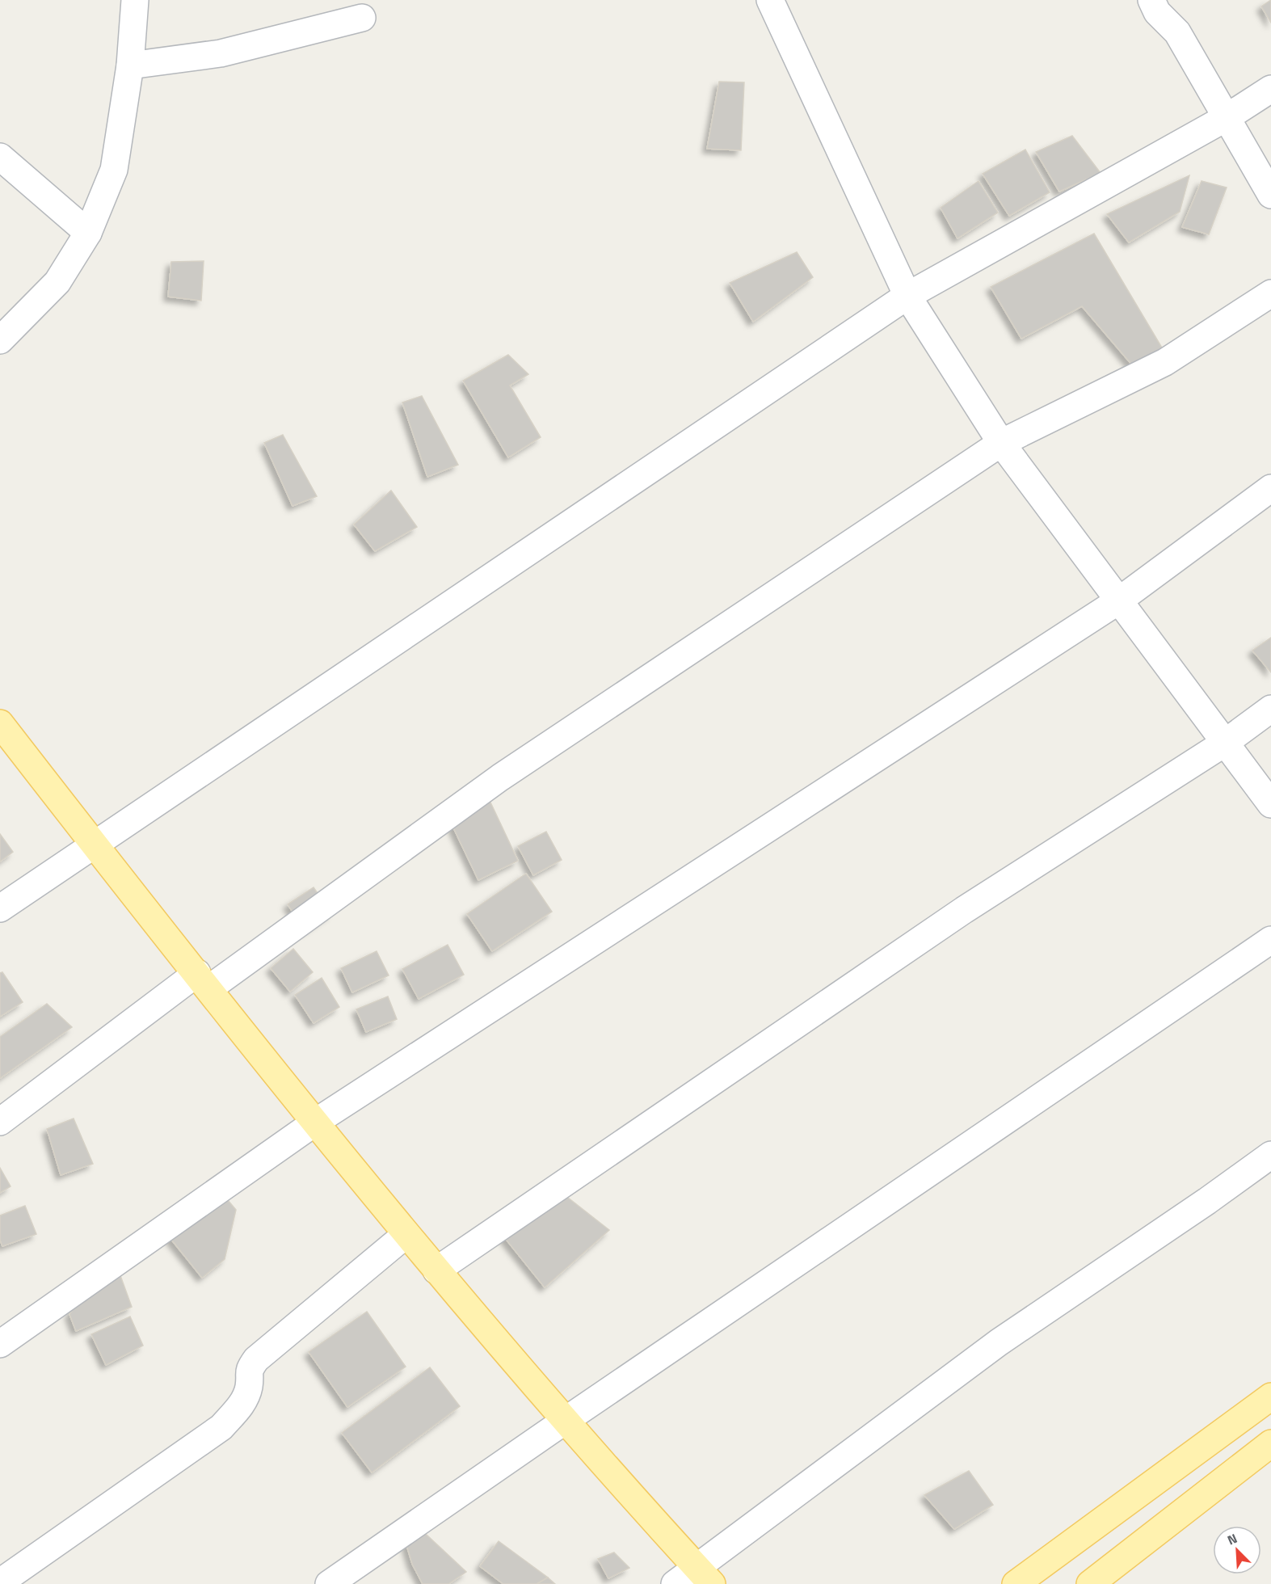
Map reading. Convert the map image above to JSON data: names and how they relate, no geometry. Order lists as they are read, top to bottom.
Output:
{
  "north": "top left"
}
